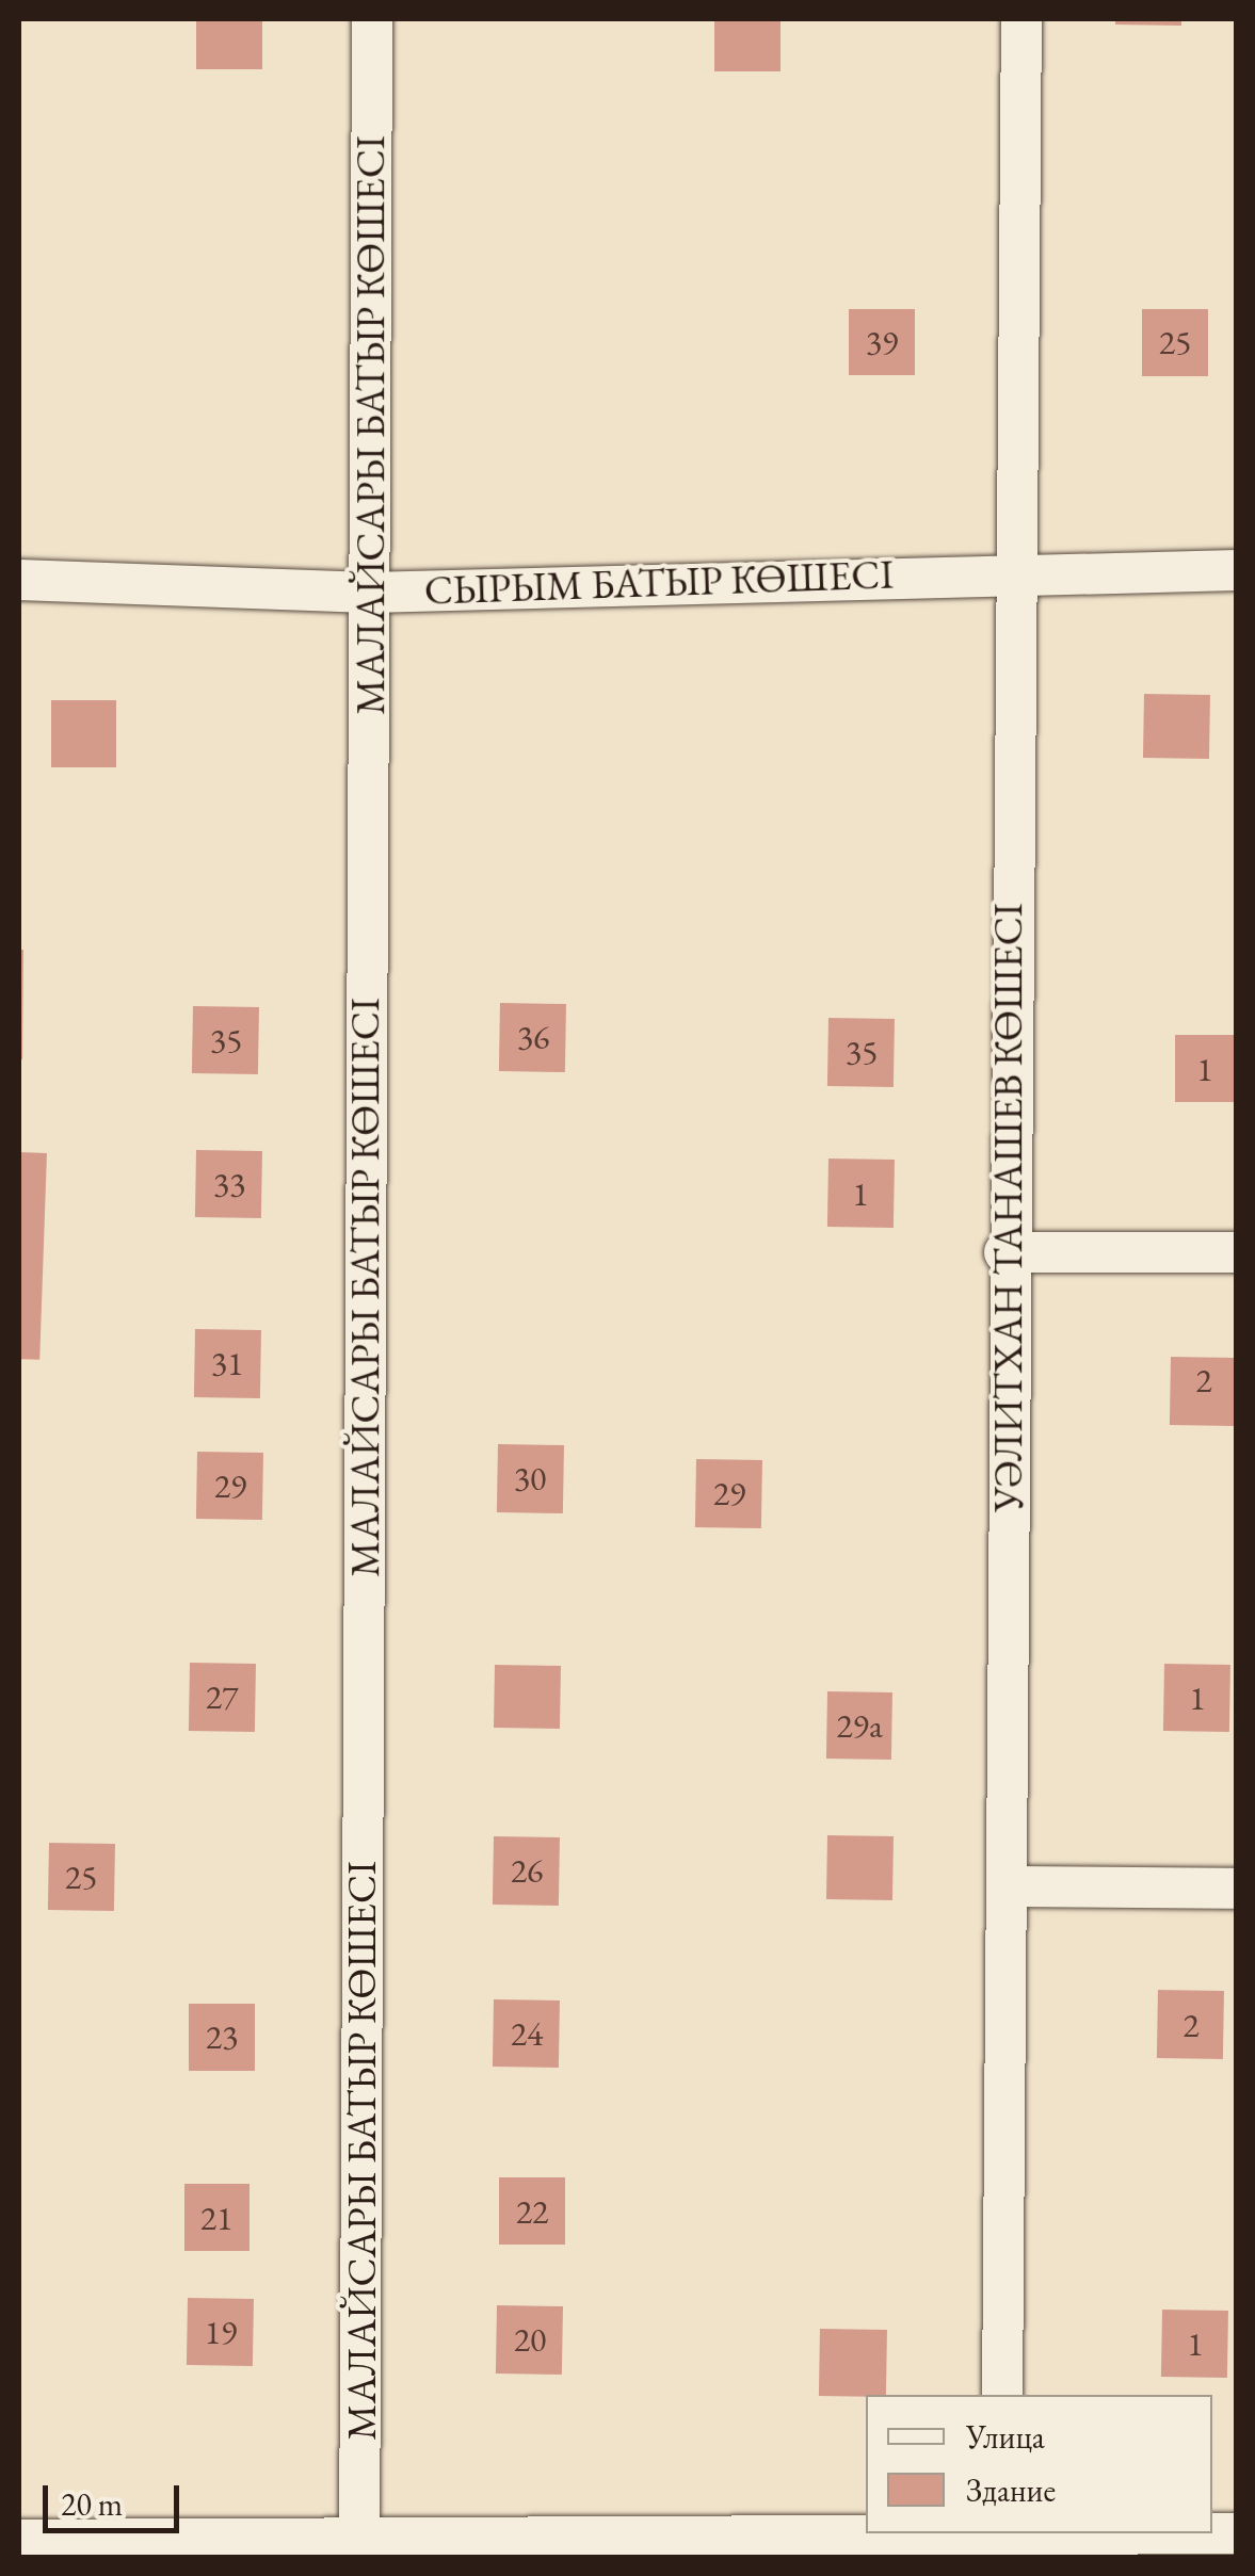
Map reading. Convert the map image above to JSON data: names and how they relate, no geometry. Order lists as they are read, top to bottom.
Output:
{
  "streets": {
    "street": ["МАЛАЙСАРЫ БАТЫР КӨШЕСІ", "СЫРЫМ БАТЫР КӨШЕСІ", "УӘЛИТХАН ТАНАШЕВ КӨШЕСІ"]
  },
  "crossings": [
    ["МАЛАЙСАРЫ БАТЫР КӨШЕСІ", "СЫРЫМ БАТЫР КӨШЕСІ"],
    ["СЫРЫМ БАТЫР КӨШЕСІ", "УӘЛИТХАН ТАНАШЕВ КӨШЕСІ"]
  ],
  "house_numbers": [
    "39",
    "25",
    "36",
    "35",
    "35",
    "1",
    "33",
    "1",
    "31",
    "2",
    "30",
    "29",
    "29",
    "27",
    "1",
    "29а",
    "26",
    "25",
    "2",
    "24",
    "23",
    "22",
    "21",
    "19",
    "20",
    "1"
  ],
  "legend": ["Улица", "Здание"],
  "scale_bar": "20 m"
}
